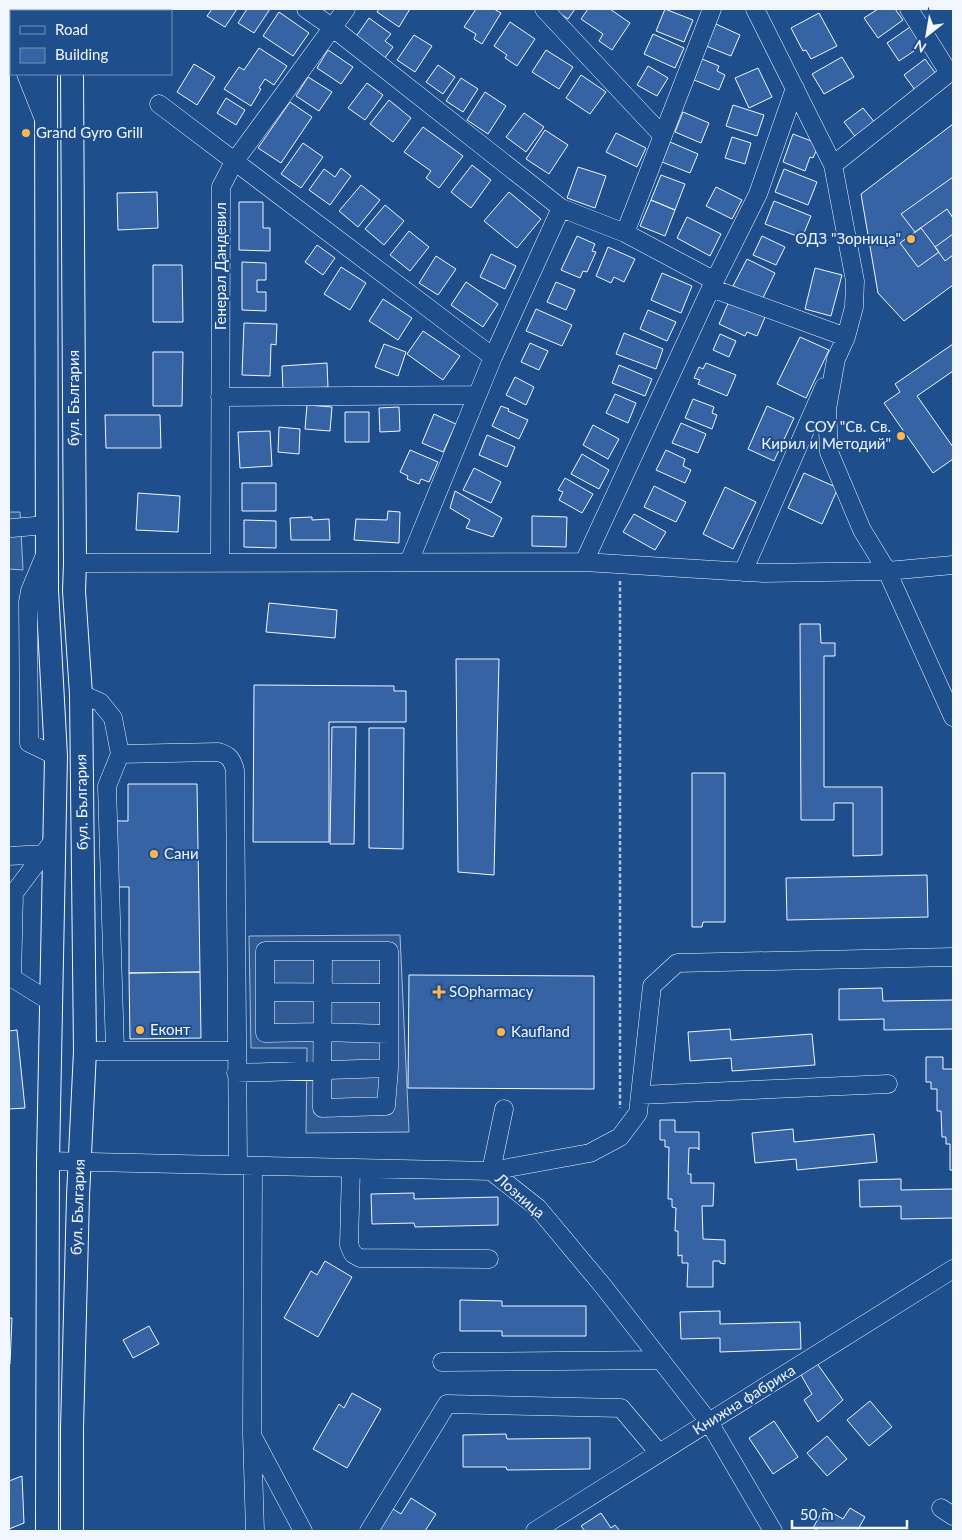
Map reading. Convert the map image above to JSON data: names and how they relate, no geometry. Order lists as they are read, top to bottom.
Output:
{
  "streets": {
    "main road": ["бул. България"],
    "street": ["Генерал Дандевил", "Лозница", "Книжна фабрика"]
  },
  "crossings": [
    ["бул. България", "Лозница"],
    ["Лозница", "Книжна фабрика"]
  ],
  "places": {
    "other": [
      "Grand Gyro Grill",
      "ОДЗ \"Зорница\"",
      "СОУ \"Св. Св. Кирил и Методий\"",
      "Сани",
      "Еконт",
      "Kaufland"
    ],
    "health": ["SOpharmacy"]
  },
  "legend": ["Road", "Building"],
  "scale_bar": "50 m",
  "north": "bottom left"
}
